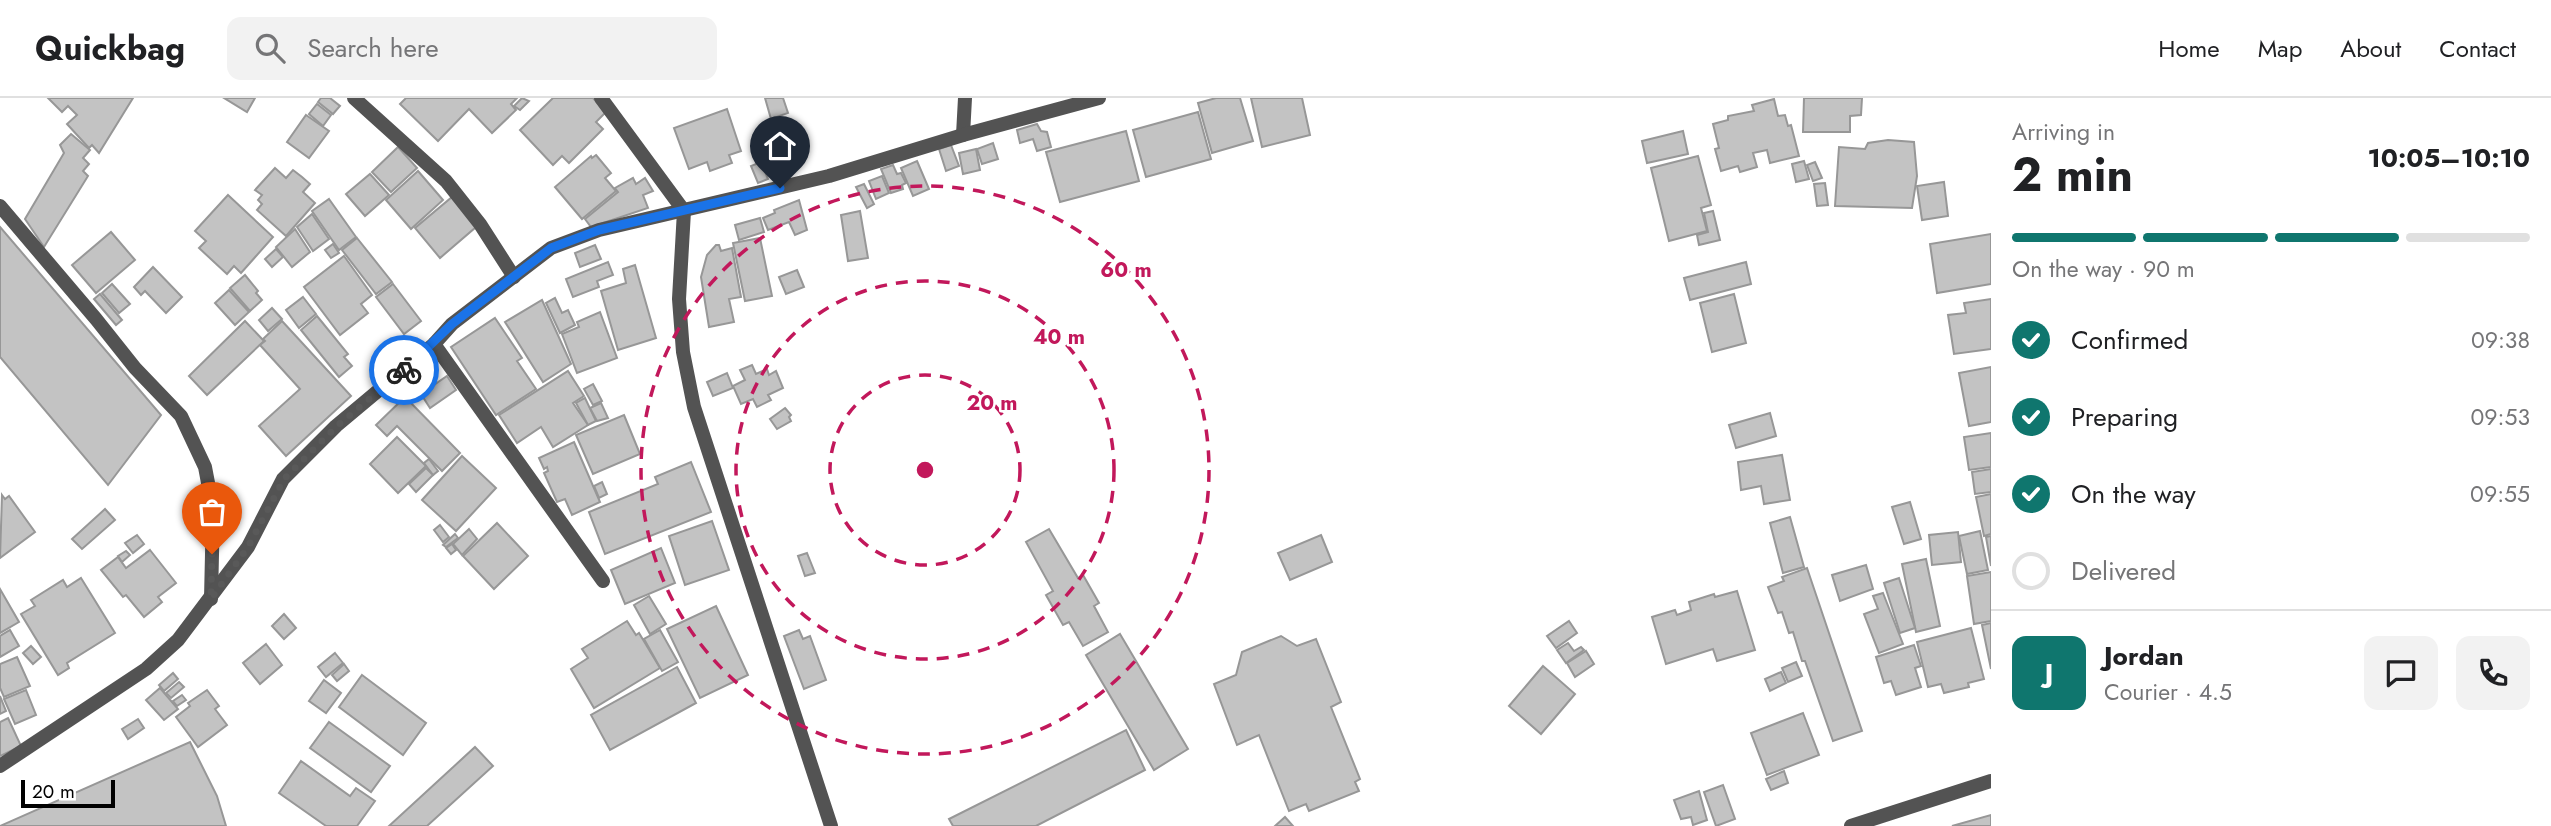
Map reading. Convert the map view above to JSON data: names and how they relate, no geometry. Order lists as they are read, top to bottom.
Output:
{
  "scale_bar": "20 m",
  "page": {
    "header": "Quickbag",
    "search": "Search here",
    "nav": [
      "Home",
      "Map",
      "About",
      "Contact"
    ],
    "heading": ["2 min", "Arriving in", "10:05–10:10"],
    "panel": ["Jordan", "Courier · 4.5"],
    "bar": "On the way · 90 m",
    "list": [
      ["Confirmed", "09:38"],
      ["Preparing", "09:53"],
      ["On the way", "09:55"],
      "Delivered"
    ],
    "round": "J",
    "scale": "20 m"
  },
  "rings": ["60 m", "40 m", "20 m"]
}
